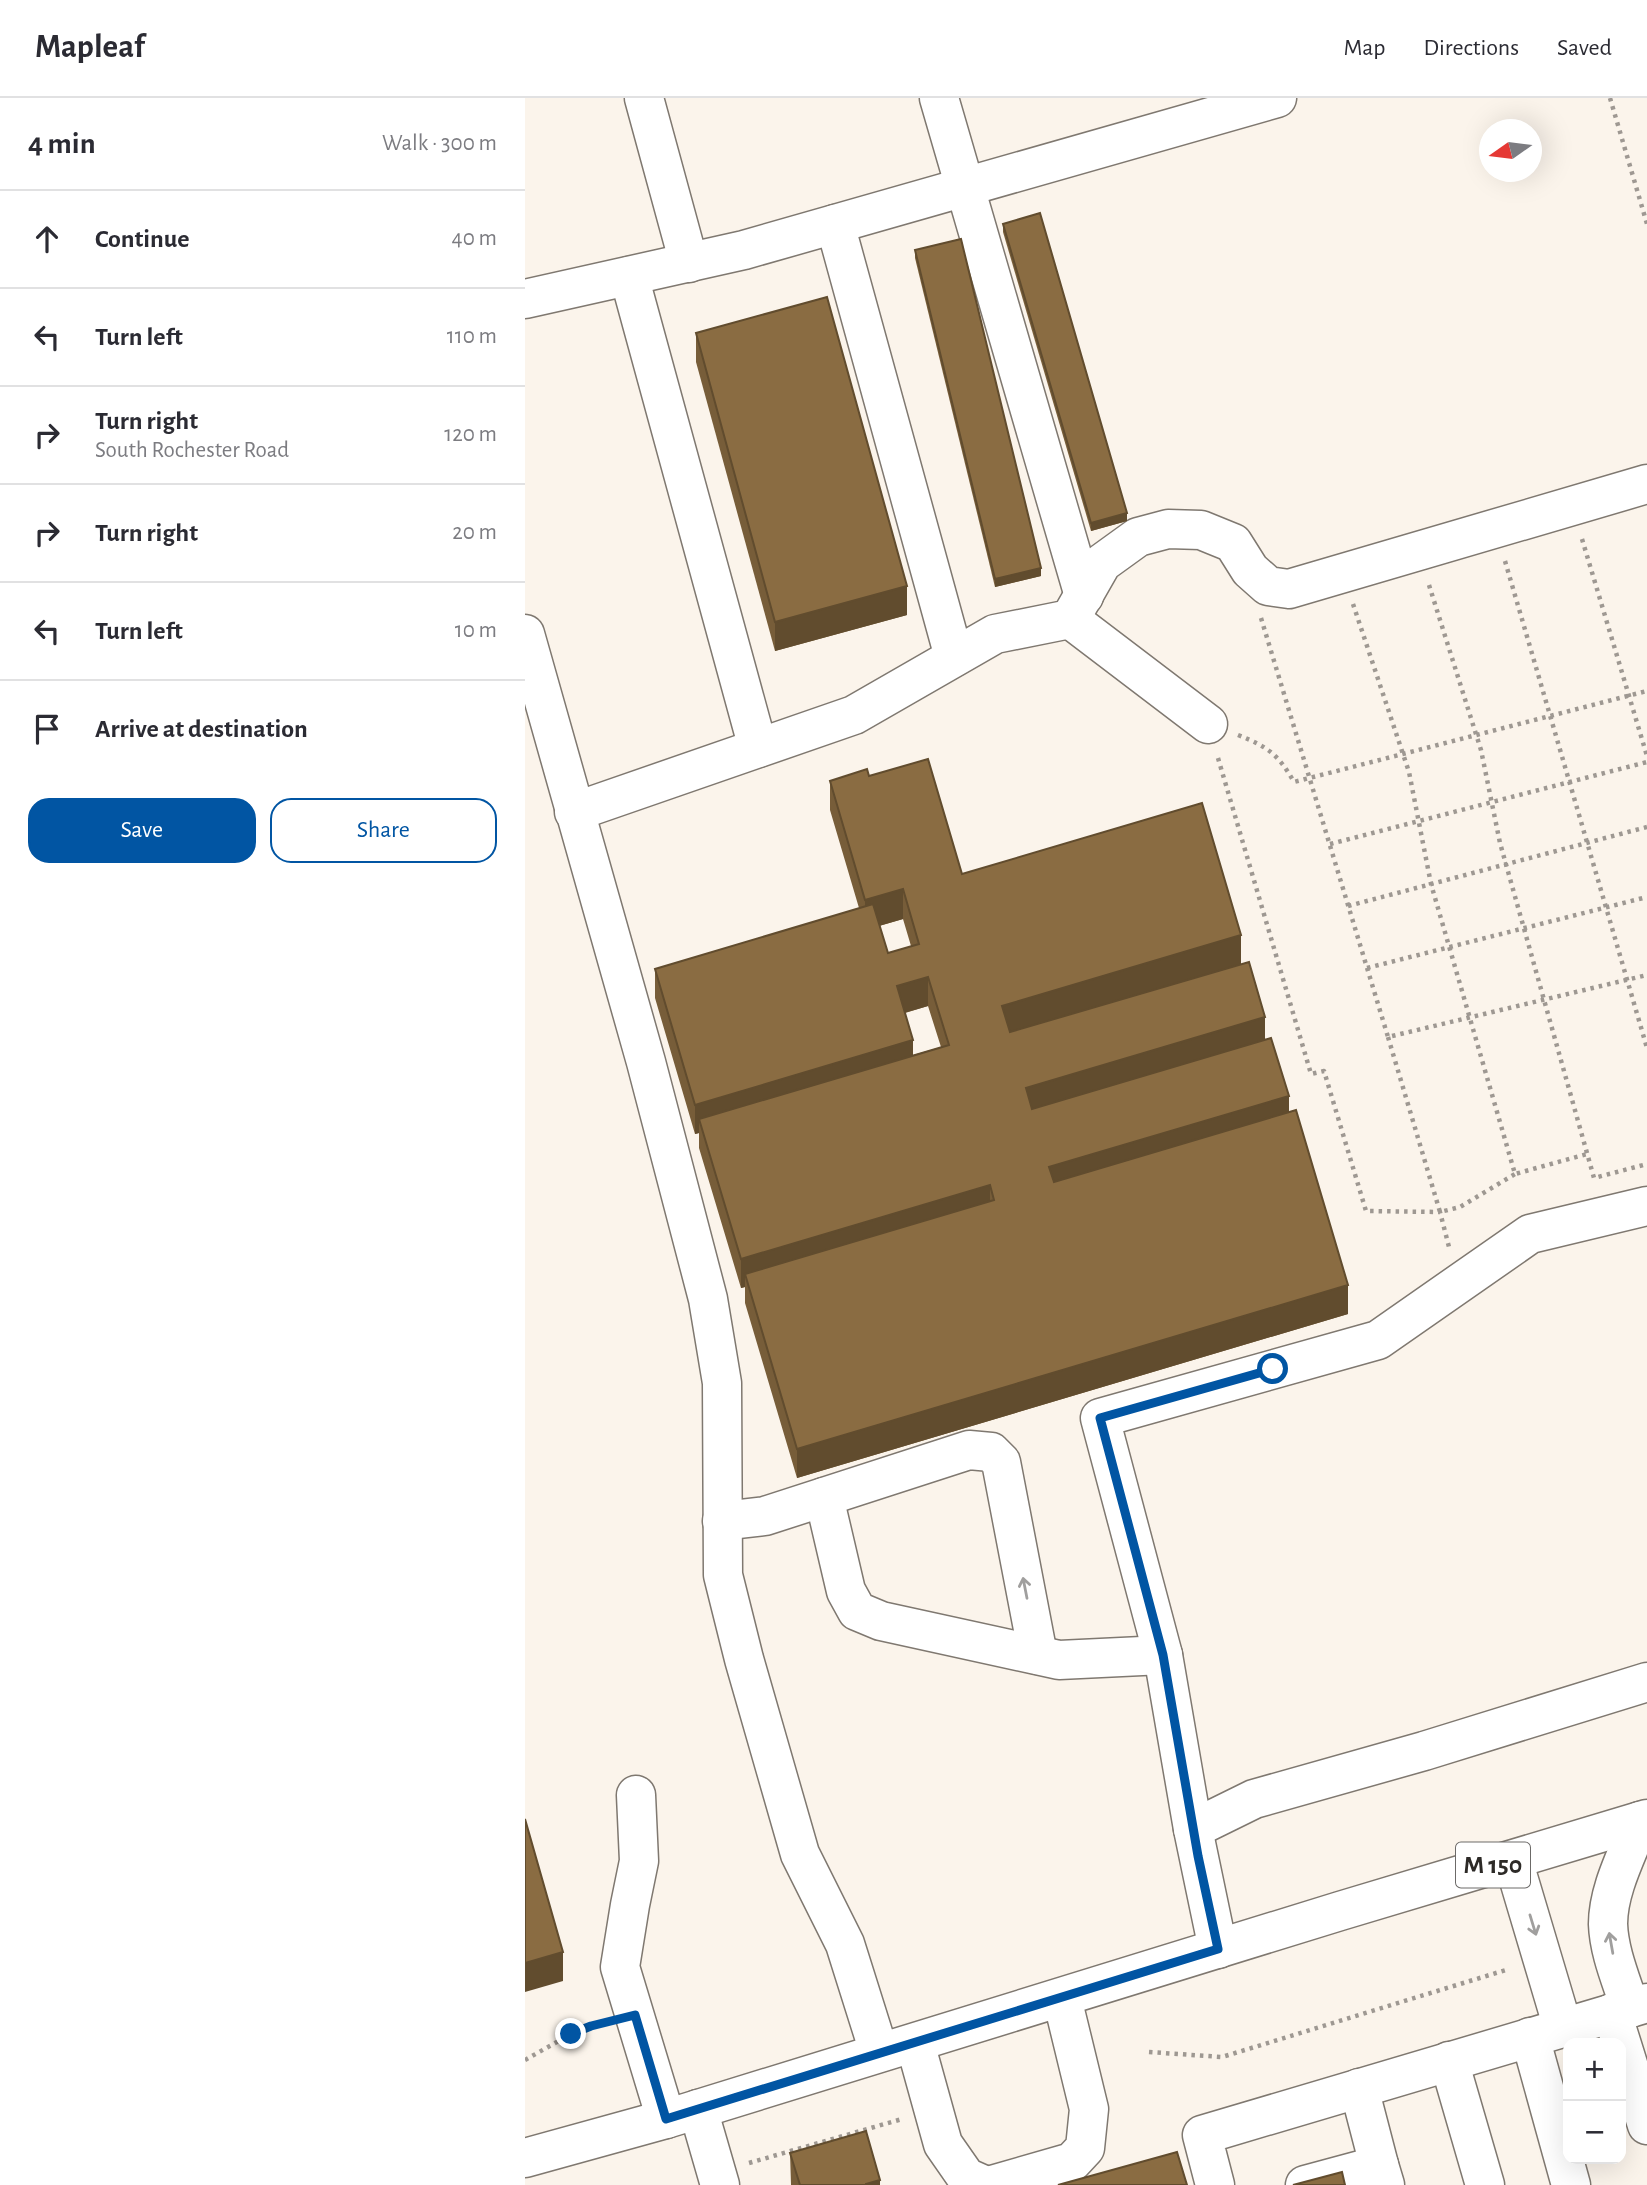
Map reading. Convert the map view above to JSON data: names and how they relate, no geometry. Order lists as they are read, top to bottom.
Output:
{
  "streets": {
    "main road": ["M 150"]
  },
  "north": "left",
  "page": {
    "header": "Mapleaf",
    "nav": ["Map", "Directions", "Saved"],
    "heading": ["4 min", "Walk · 300 m"],
    "list": [
      ["Continue", "40 m"],
      ["Turn left", "110 m"],
      ["Turn right", "South Rochester Road", "120 m"],
      ["Turn right", "20 m"],
      ["Turn left", "10 m"],
      "Arrive at destination"
    ],
    "buttons": ["Save", "Share"],
    "map_buttons": ["+", "−"]
  }
}
